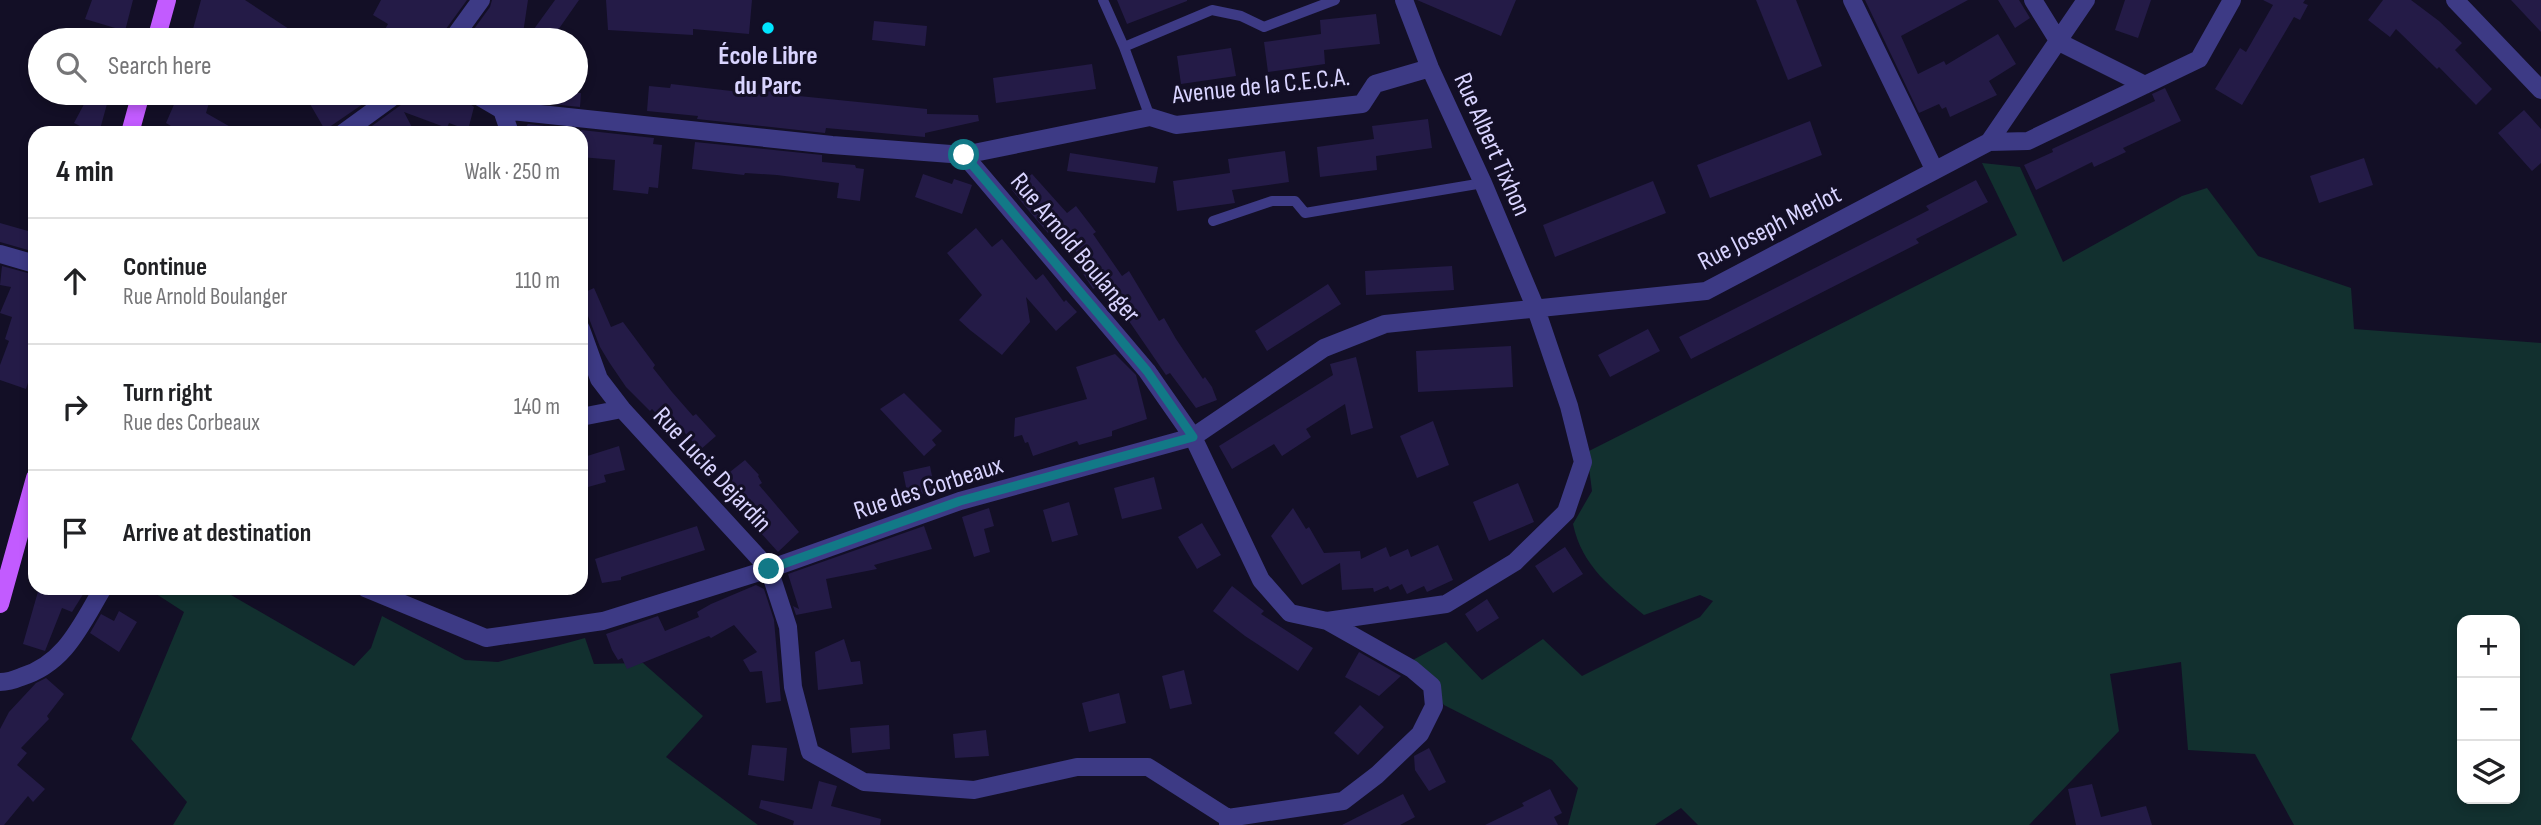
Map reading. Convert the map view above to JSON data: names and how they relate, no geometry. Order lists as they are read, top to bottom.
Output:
{
  "streets": {
    "street": [
      "Avenue de la C.E.C.A.",
      "Rue Albert Tixhon",
      "Rue Joseph Merlot",
      "Rue Arnold Boulanger",
      "Rue Lucie Dejardin",
      "Rue des Corbeaux"
    ]
  },
  "crossings": [
    ["Avenue de la C.E.C.A.", "Rue Albert Tixhon"],
    ["Avenue de la C.E.C.A.", "Rue Arnold Boulanger"],
    ["Rue Albert Tixhon", "Rue Joseph Merlot"],
    ["Rue Albert Tixhon", "Rue Arnold Boulanger"],
    ["Rue Albert Tixhon", "Rue des Corbeaux"],
    ["Rue Joseph Merlot", "Rue des Corbeaux"],
    ["Rue Arnold Boulanger", "Rue des Corbeaux"],
    ["Rue Lucie Dejardin", "Rue des Corbeaux"]
  ],
  "places": ["École Libre du Parc"],
  "page": {
    "search": "Search here",
    "heading": ["4 min", "Walk · 250 m"],
    "list": [
      ["Continue", "Rue Arnold Boulanger", "110 m"],
      ["Turn right", "Rue des Corbeaux", "140 m"],
      "Arrive at destination"
    ],
    "map_buttons": ["+", "−"]
  }
}
